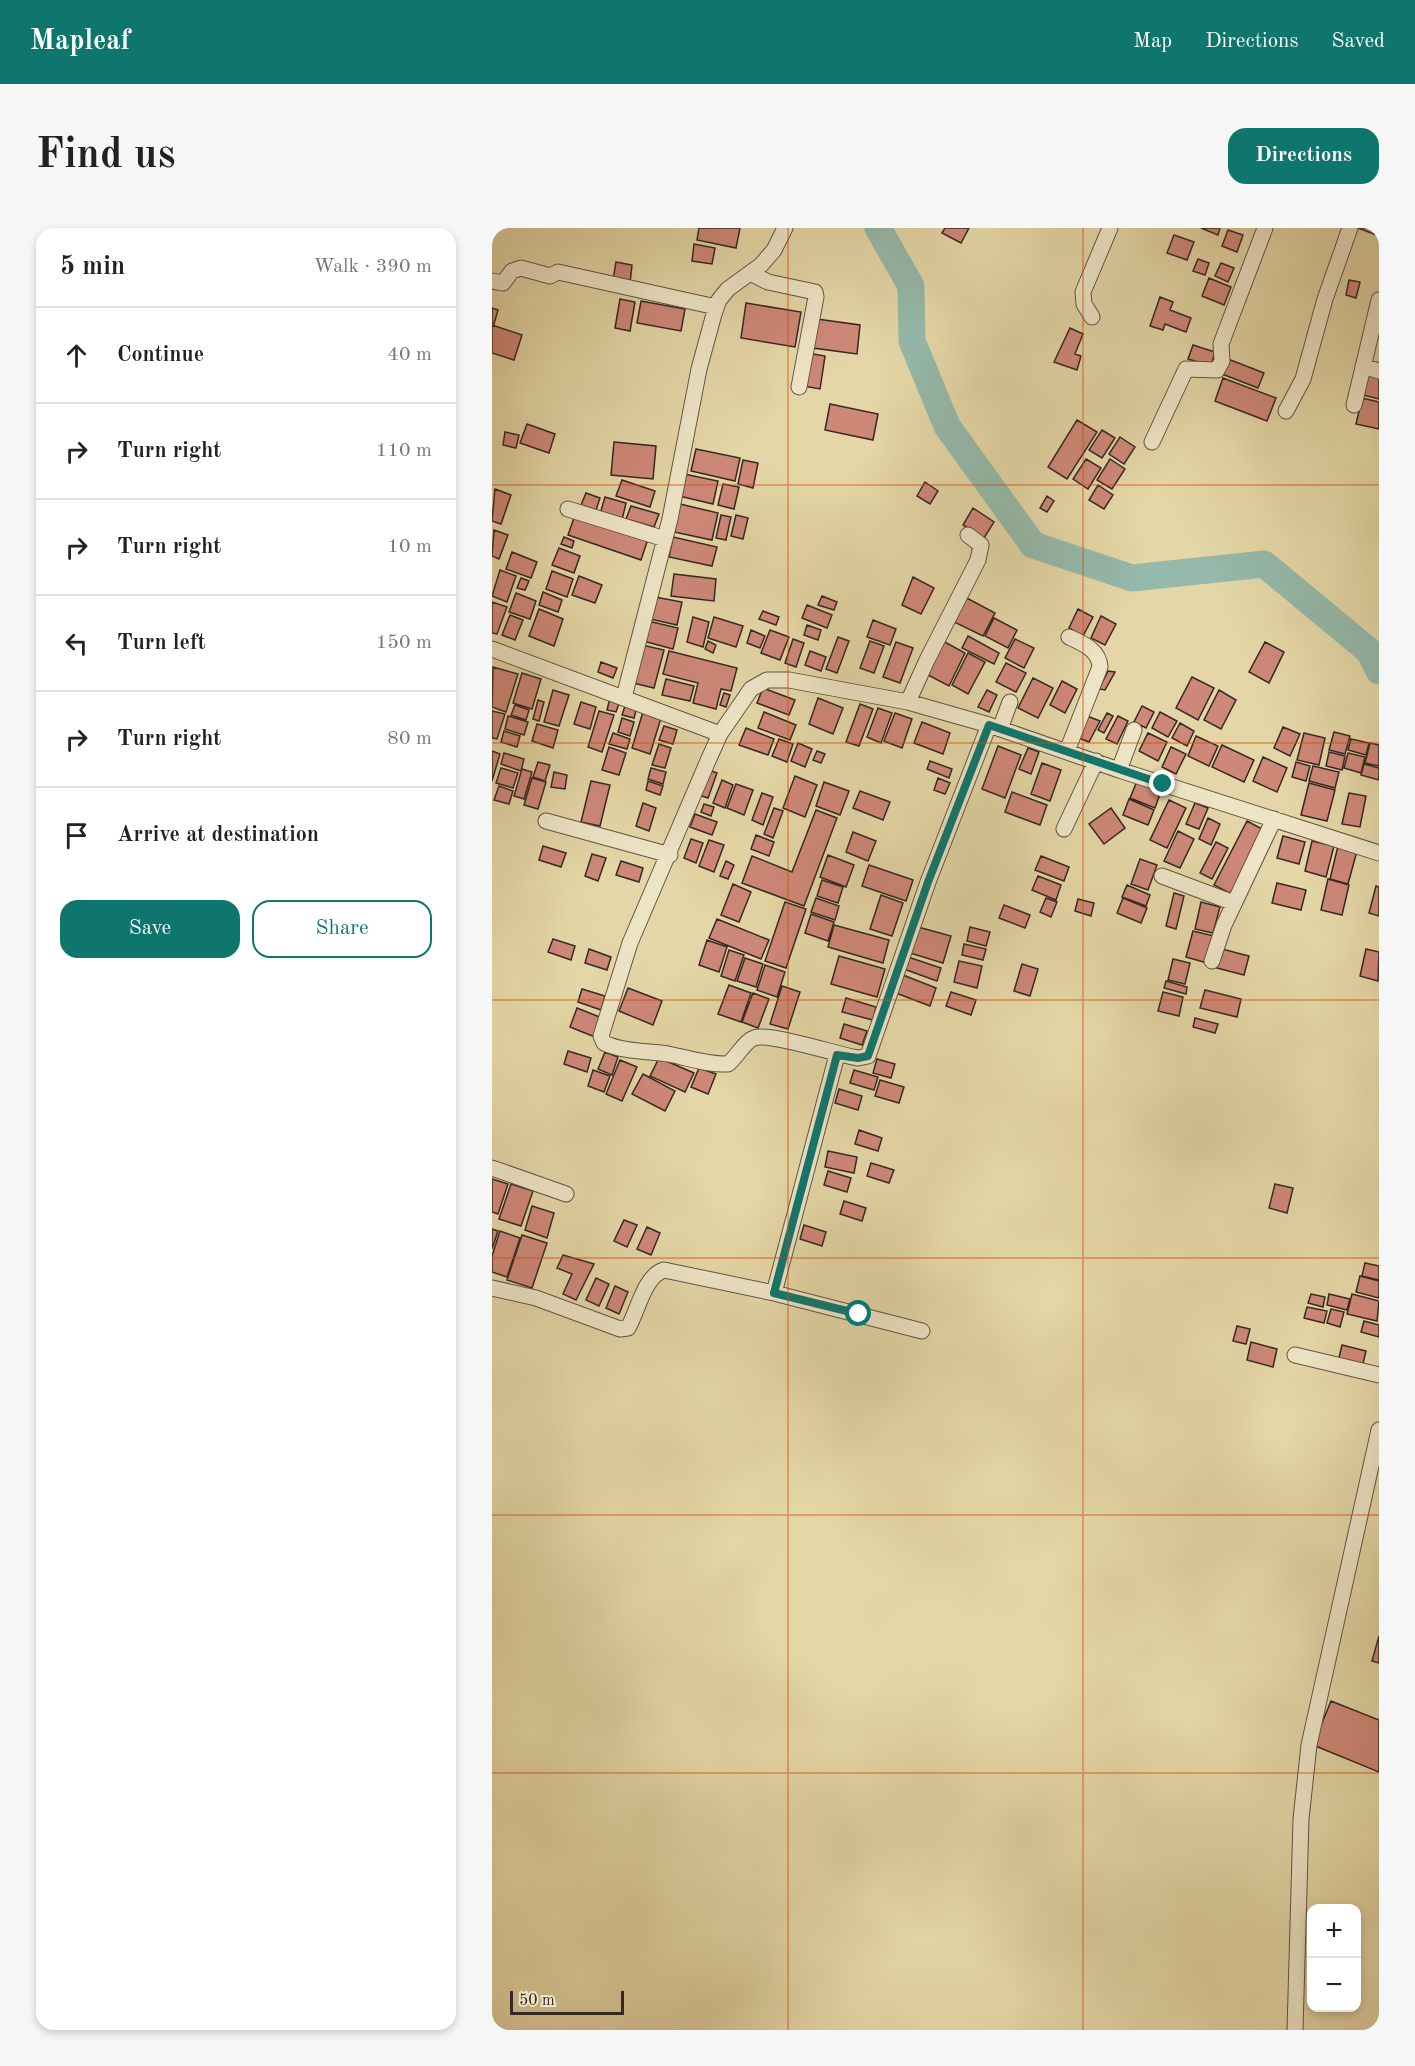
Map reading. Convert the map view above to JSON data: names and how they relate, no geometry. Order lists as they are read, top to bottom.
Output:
{
  "scale_bar": "50 m",
  "page": {
    "header": "Mapleaf",
    "nav": ["Map", "Directions", "Saved"],
    "buttons": [
      "Directions",
      ["Save", "Share"]
    ],
    "title": "Find us",
    "heading": ["5 min", "Walk · 390 m"],
    "list": [
      ["Continue", "40 m"],
      ["Turn right", "110 m"],
      ["Turn right", "10 m"],
      ["Turn left", "150 m"],
      ["Turn right", "80 m"],
      "Arrive at destination"
    ],
    "map_buttons": ["+", "−"],
    "scale": "50 m"
  }
}
